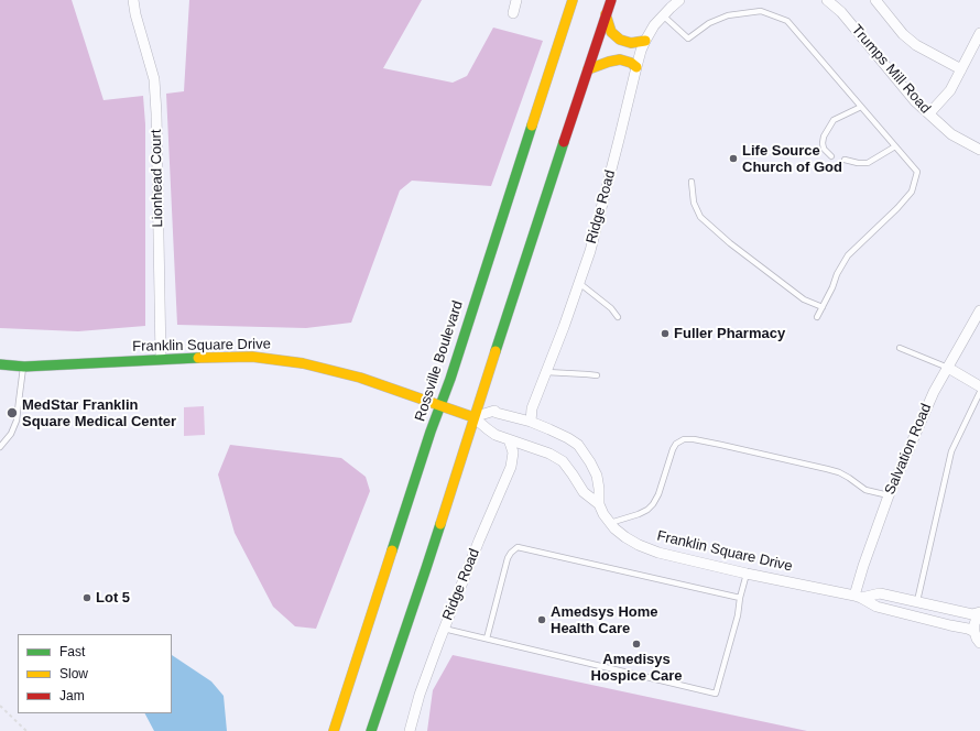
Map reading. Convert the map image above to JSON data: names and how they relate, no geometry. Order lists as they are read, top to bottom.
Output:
{
  "streets": {
    "main road": ["Franklin Square Drive", "Rossville Boulevard"],
    "street": [
      "Trumps Mill Road",
      "Lionhead Court",
      "Ridge Road",
      "Salvation Road"
    ]
  },
  "crossings": [
    ["Lionhead Court", "Franklin Square Drive"],
    ["Ridge Road", "Franklin Square Drive"],
    ["Franklin Square Drive", "Rossville Boulevard"],
    ["Franklin Square Drive", "Salvation Road"]
  ],
  "places": [
    "Life Source Church of God",
    "Fuller Pharmacy",
    "MedStar Franklin Square Medical Center",
    "Lot 5",
    "Amedsys Home Health Care",
    "Amedisys Hospice Care"
  ],
  "legend": ["Fast", "Slow", "Jam"]
}
